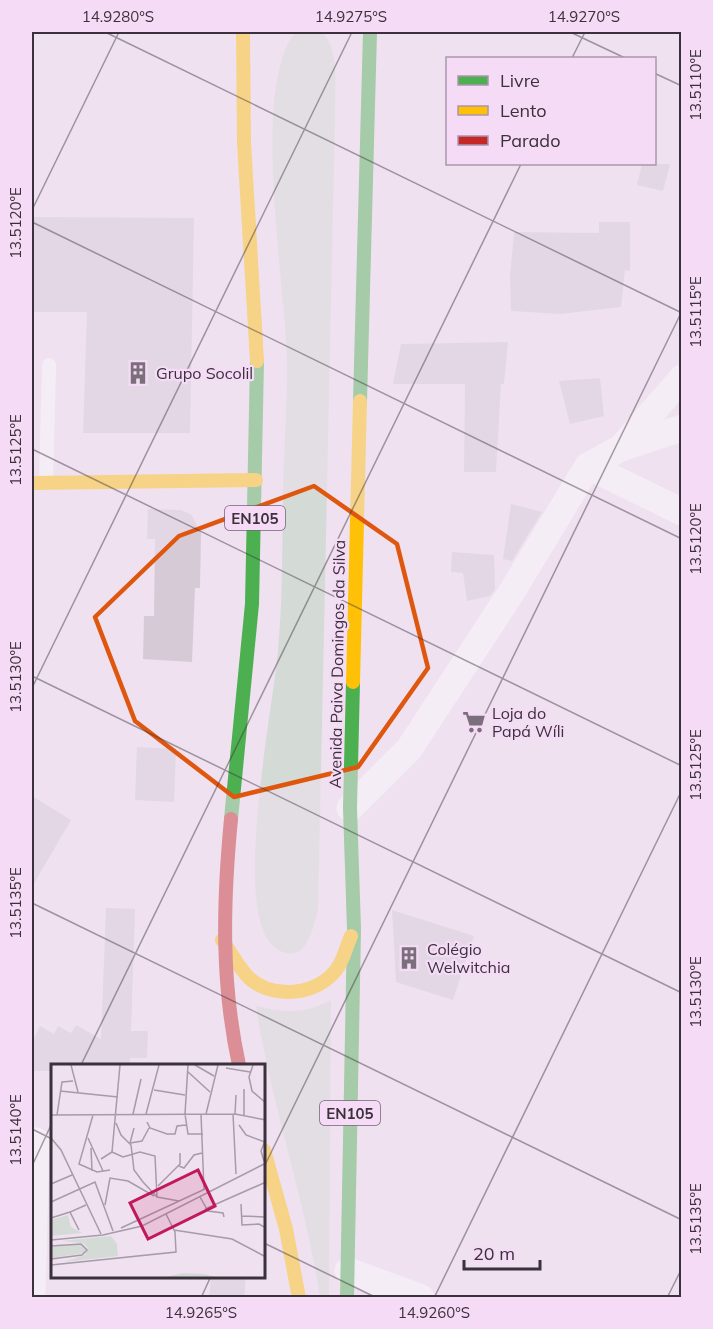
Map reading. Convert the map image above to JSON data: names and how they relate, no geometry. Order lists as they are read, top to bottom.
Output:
{
  "streets": {
    "main road": ["EN105", "Avenida Paiva Domingos da Silva"]
  },
  "places": {
    "building": ["Grupo Socolil", "Colégio Welwitchia"],
    "supermarket": ["Loja do Papá Wíli"]
  },
  "legend": ["Livre", "Lento", "Parado"],
  "scale_bar": "20 m",
  "coordinates": [
    "14.9280°S",
    "14.9275°S",
    "14.9270°S",
    "13.5110°E",
    "13.5120°E",
    "13.5115°E",
    "13.5125°E",
    "13.5130°E",
    "13.5135°E",
    "13.5140°E",
    "14.9265°S",
    "14.9260°S"
  ]
}
